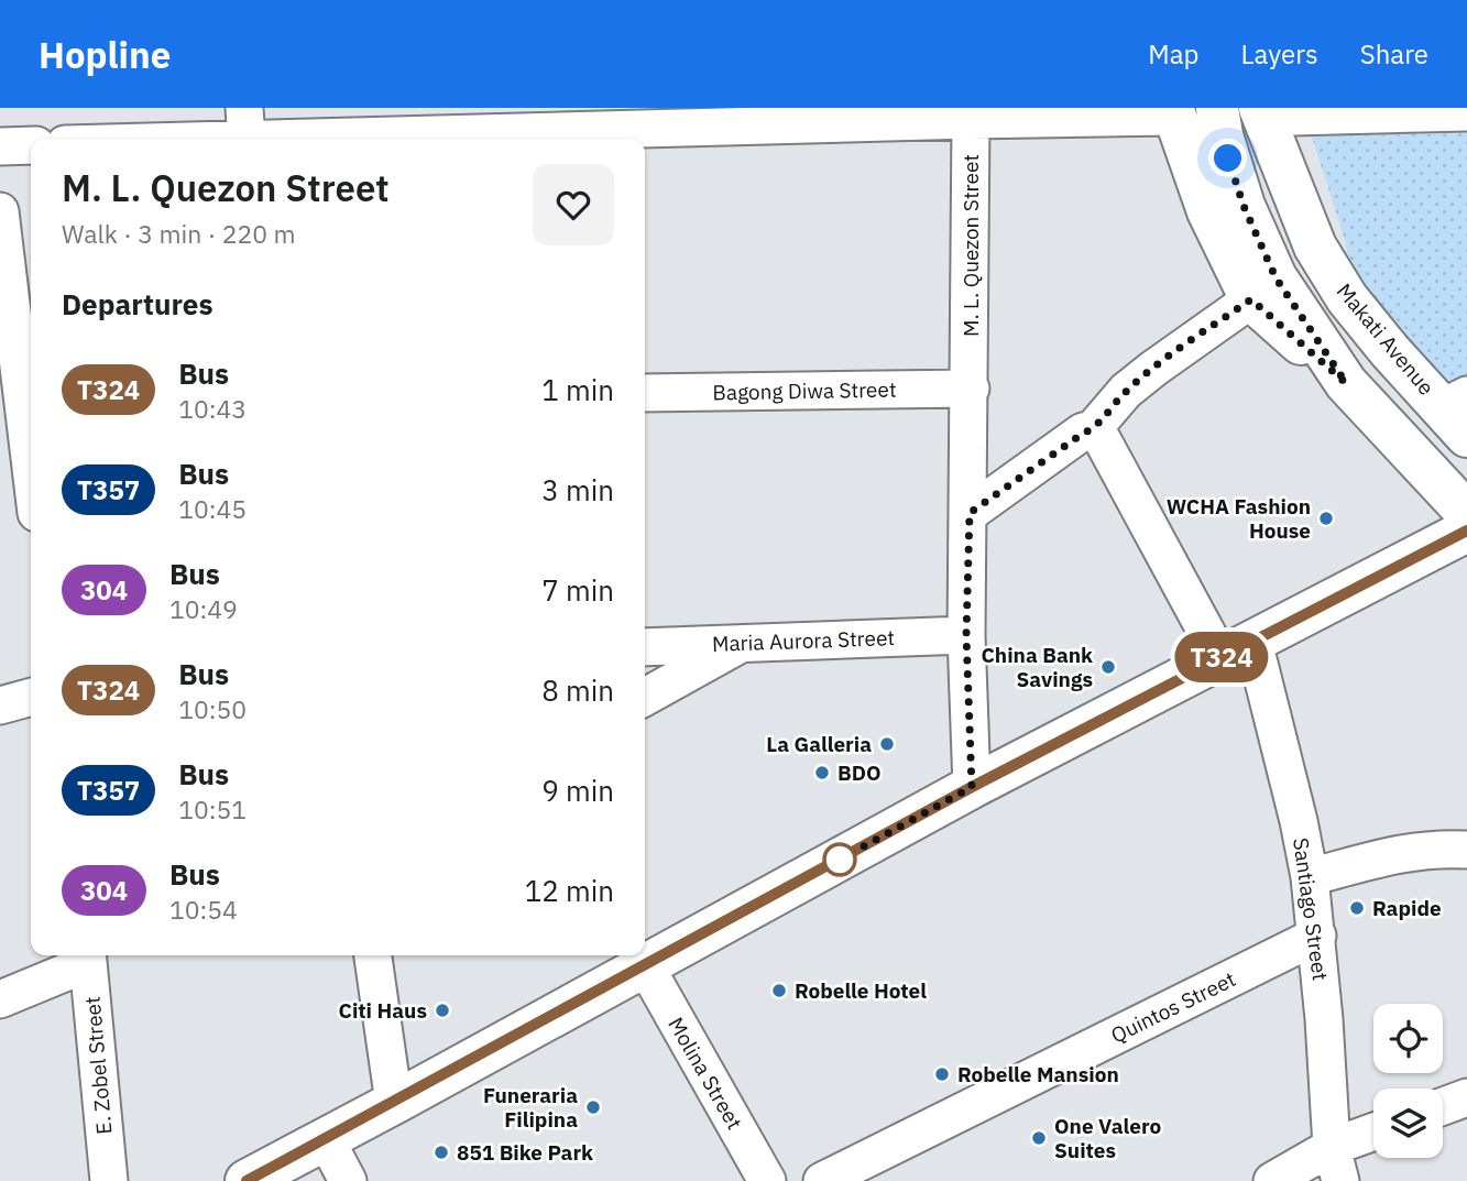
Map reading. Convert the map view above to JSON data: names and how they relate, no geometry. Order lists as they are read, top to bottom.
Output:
{
  "streets": {
    "main road": ["Makati Avenue"],
    "street": [
      "M. L. Quezon Street",
      "Bagong Diwa Street",
      "Maria Aurora Street",
      "Santiago Street",
      "Quintos Street",
      "E. Zobel Street",
      "Molina Street"
    ]
  },
  "crossings": [
    ["M. L. Quezon Street", "Bagong Diwa Street"],
    ["M. L. Quezon Street", "Maria Aurora Street"],
    ["Santiago Street", "Quintos Street"]
  ],
  "places": [
    "WCHA Fashion House",
    "China Bank Savings",
    "La Galleria",
    "BDO",
    "Rapide",
    "Robelle Hotel",
    "Citi Haus",
    "Robelle Mansion",
    "Funeraria Filipina",
    "One Valero Suites",
    "851 Bike Park"
  ],
  "lines": ["bus line T324"],
  "page": {
    "header": "Hopline",
    "nav": ["Map", "Layers", "Share"],
    "on_map": "T324",
    "heading": [
      ["M. L. Quezon Street", "Walk · 3 min · 220 m"],
      "Departures"
    ],
    "list": [
      {
        "mark": "T324",
        "name": "Bus",
        "note": "10:43",
        "value": "1 min"
      },
      {
        "mark": "T357",
        "name": "Bus",
        "note": "10:45",
        "value": "3 min"
      },
      {
        "mark": "304",
        "name": "Bus",
        "note": "10:49",
        "value": "7 min"
      },
      {
        "mark": "T324",
        "name": "Bus",
        "note": "10:50",
        "value": "8 min"
      },
      {
        "mark": "T357",
        "name": "Bus",
        "note": "10:51",
        "value": "9 min"
      },
      {
        "mark": "304",
        "name": "Bus",
        "note": "10:54",
        "value": "12 min"
      }
    ]
  }
}
